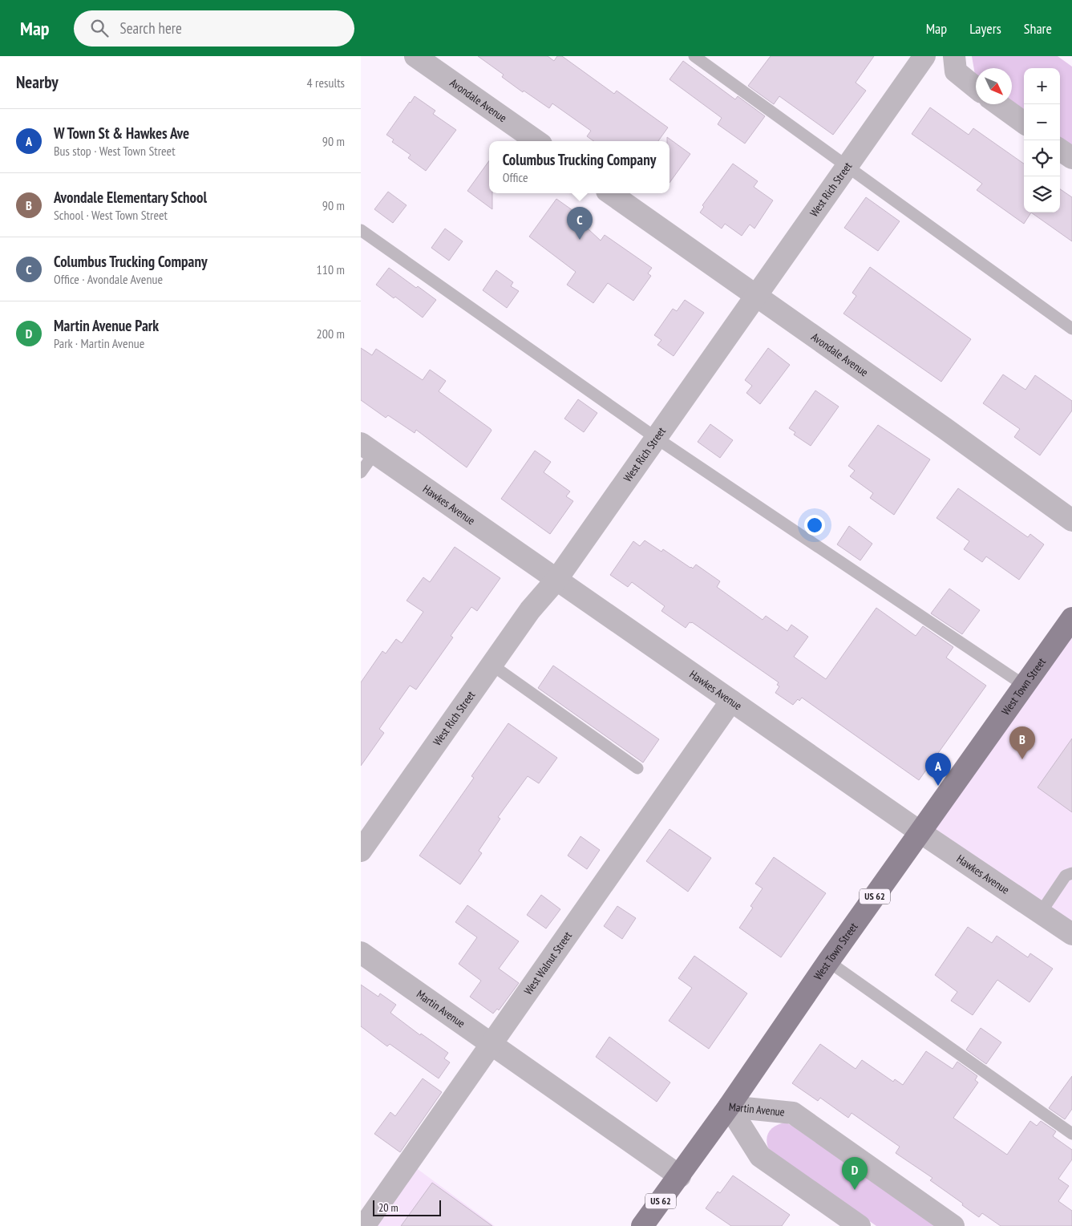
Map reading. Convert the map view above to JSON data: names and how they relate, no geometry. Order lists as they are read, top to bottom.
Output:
{
  "streets": {
    "main road": ["West Town Street", "US 62"],
    "street": [
      "Avondale Avenue",
      "West Rich Street",
      "Hawkes Avenue",
      "West Walnut Street",
      "Martin Avenue"
    ]
  },
  "crossings": [
    ["Avondale Avenue", "West Rich Street"],
    ["West Rich Street", "Hawkes Avenue"],
    ["Hawkes Avenue", "West Town Street"],
    ["Hawkes Avenue", "West Walnut Street"],
    ["West Town Street", "Martin Avenue"],
    ["West Walnut Street", "Martin Avenue"]
  ],
  "scale_bar": "20 m",
  "north": "bottom right",
  "page": {
    "header": "Map",
    "search": "Search here",
    "nav": ["Map", "Layers", "Share"],
    "heading": ["Nearby", "4 results"],
    "map_buttons": ["+", "−"],
    "list": [
      {
        "mark": "A",
        "name": "W Town St & Hawkes Ave",
        "note": "Bus stop · West Town Street",
        "value": "90 m"
      },
      {
        "mark": "B",
        "name": "Avondale Elementary School",
        "note": "School · West Town Street",
        "value": "90 m"
      },
      {
        "mark": "C",
        "name": "Columbus Trucking Company",
        "note": "Office · Avondale Avenue",
        "value": "110 m"
      },
      {
        "mark": "D",
        "name": "Martin Avenue Park",
        "note": "Park · Martin Avenue",
        "value": "200 m"
      }
    ],
    "popup": ["Columbus Trucking Company", "Office"],
    "pins": [
      "C",
      "B",
      "A",
      "D"
    ],
    "scale": "20 m"
  }
}
